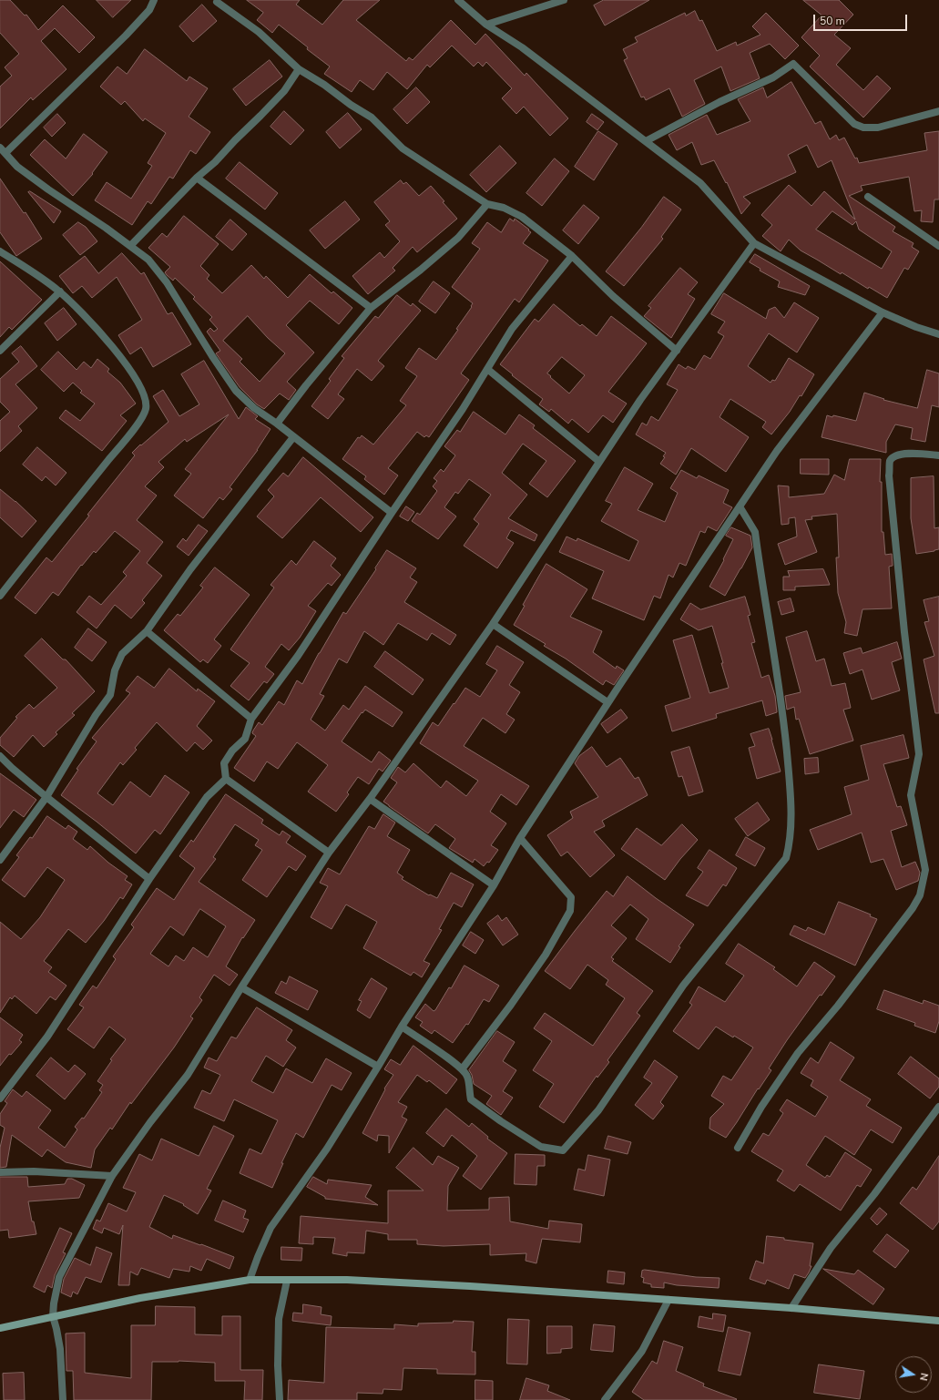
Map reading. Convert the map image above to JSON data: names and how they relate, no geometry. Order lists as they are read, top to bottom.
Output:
{
  "scale_bar": "50 m",
  "north": "right"
}
